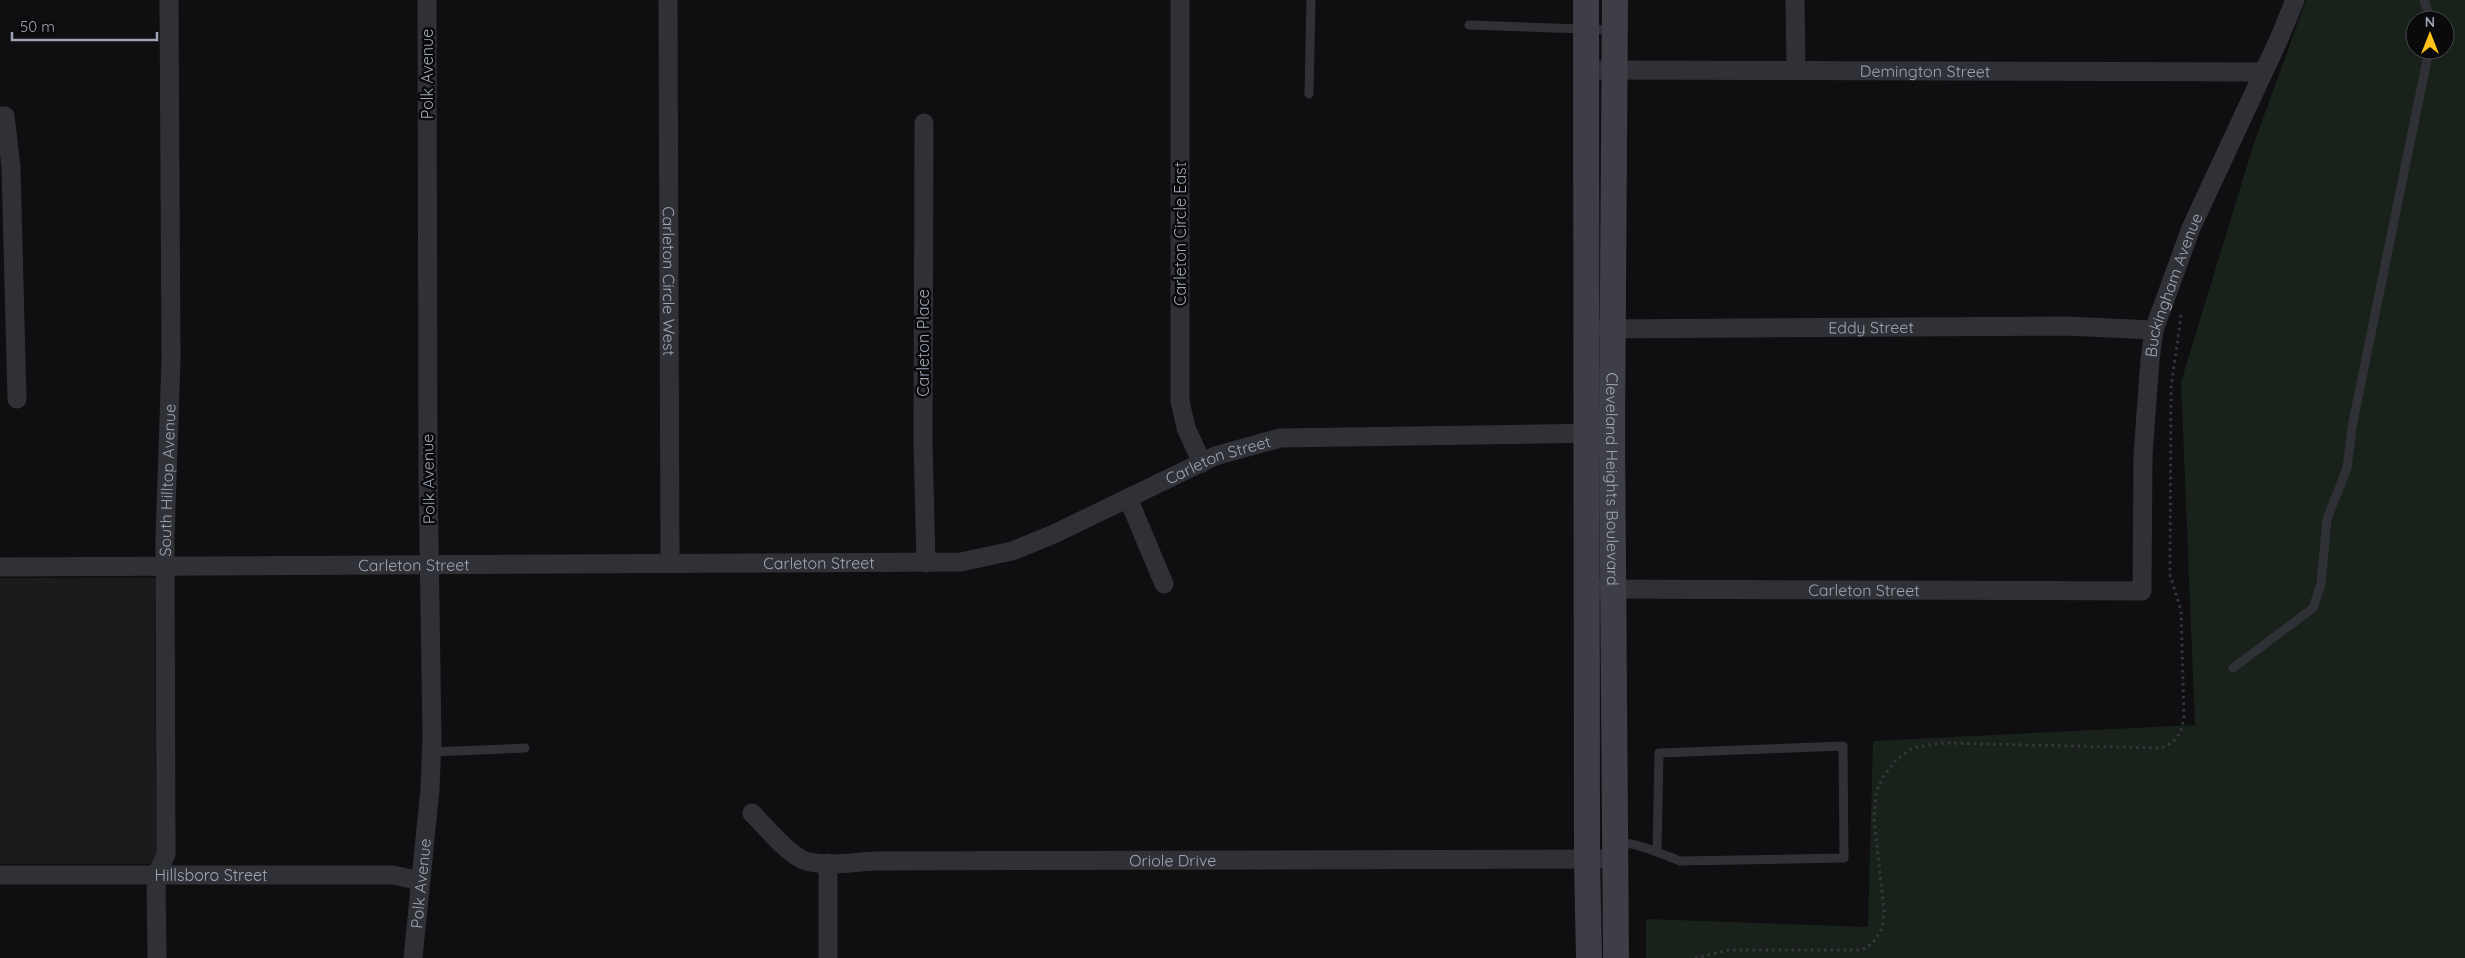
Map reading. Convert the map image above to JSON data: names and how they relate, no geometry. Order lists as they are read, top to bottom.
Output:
{
  "streets": {
    "street": [
      "Demington Street",
      "Polk Avenue",
      "Carleton Circle East",
      "Carleton Circle West",
      "Buckingham Avenue",
      "Eddy Street",
      "Carleton Place",
      "Carleton Street",
      "Cleveland Heights Boulevard",
      "South Hilltop Avenue",
      "Oriole Drive",
      "Hillsboro Street"
    ]
  },
  "crossings": [
    ["Demington Street", "Buckingham Avenue"],
    ["Demington Street", "Cleveland Heights Boulevard"],
    ["Polk Avenue", "Carleton Street"],
    ["Polk Avenue", "Hillsboro Street"],
    ["Carleton Circle East", "Carleton Street"],
    ["Carleton Circle West", "Carleton Street"],
    ["Buckingham Avenue", "Eddy Street"],
    ["Buckingham Avenue", "Carleton Street"],
    ["Eddy Street", "Cleveland Heights Boulevard"],
    ["Carleton Place", "Carleton Street"],
    ["Carleton Street", "Cleveland Heights Boulevard"],
    ["Carleton Street", "South Hilltop Avenue"],
    ["Cleveland Heights Boulevard", "Oriole Drive"],
    ["South Hilltop Avenue", "Hillsboro Street"]
  ],
  "scale_bar": "50 m",
  "north": "top"
}
